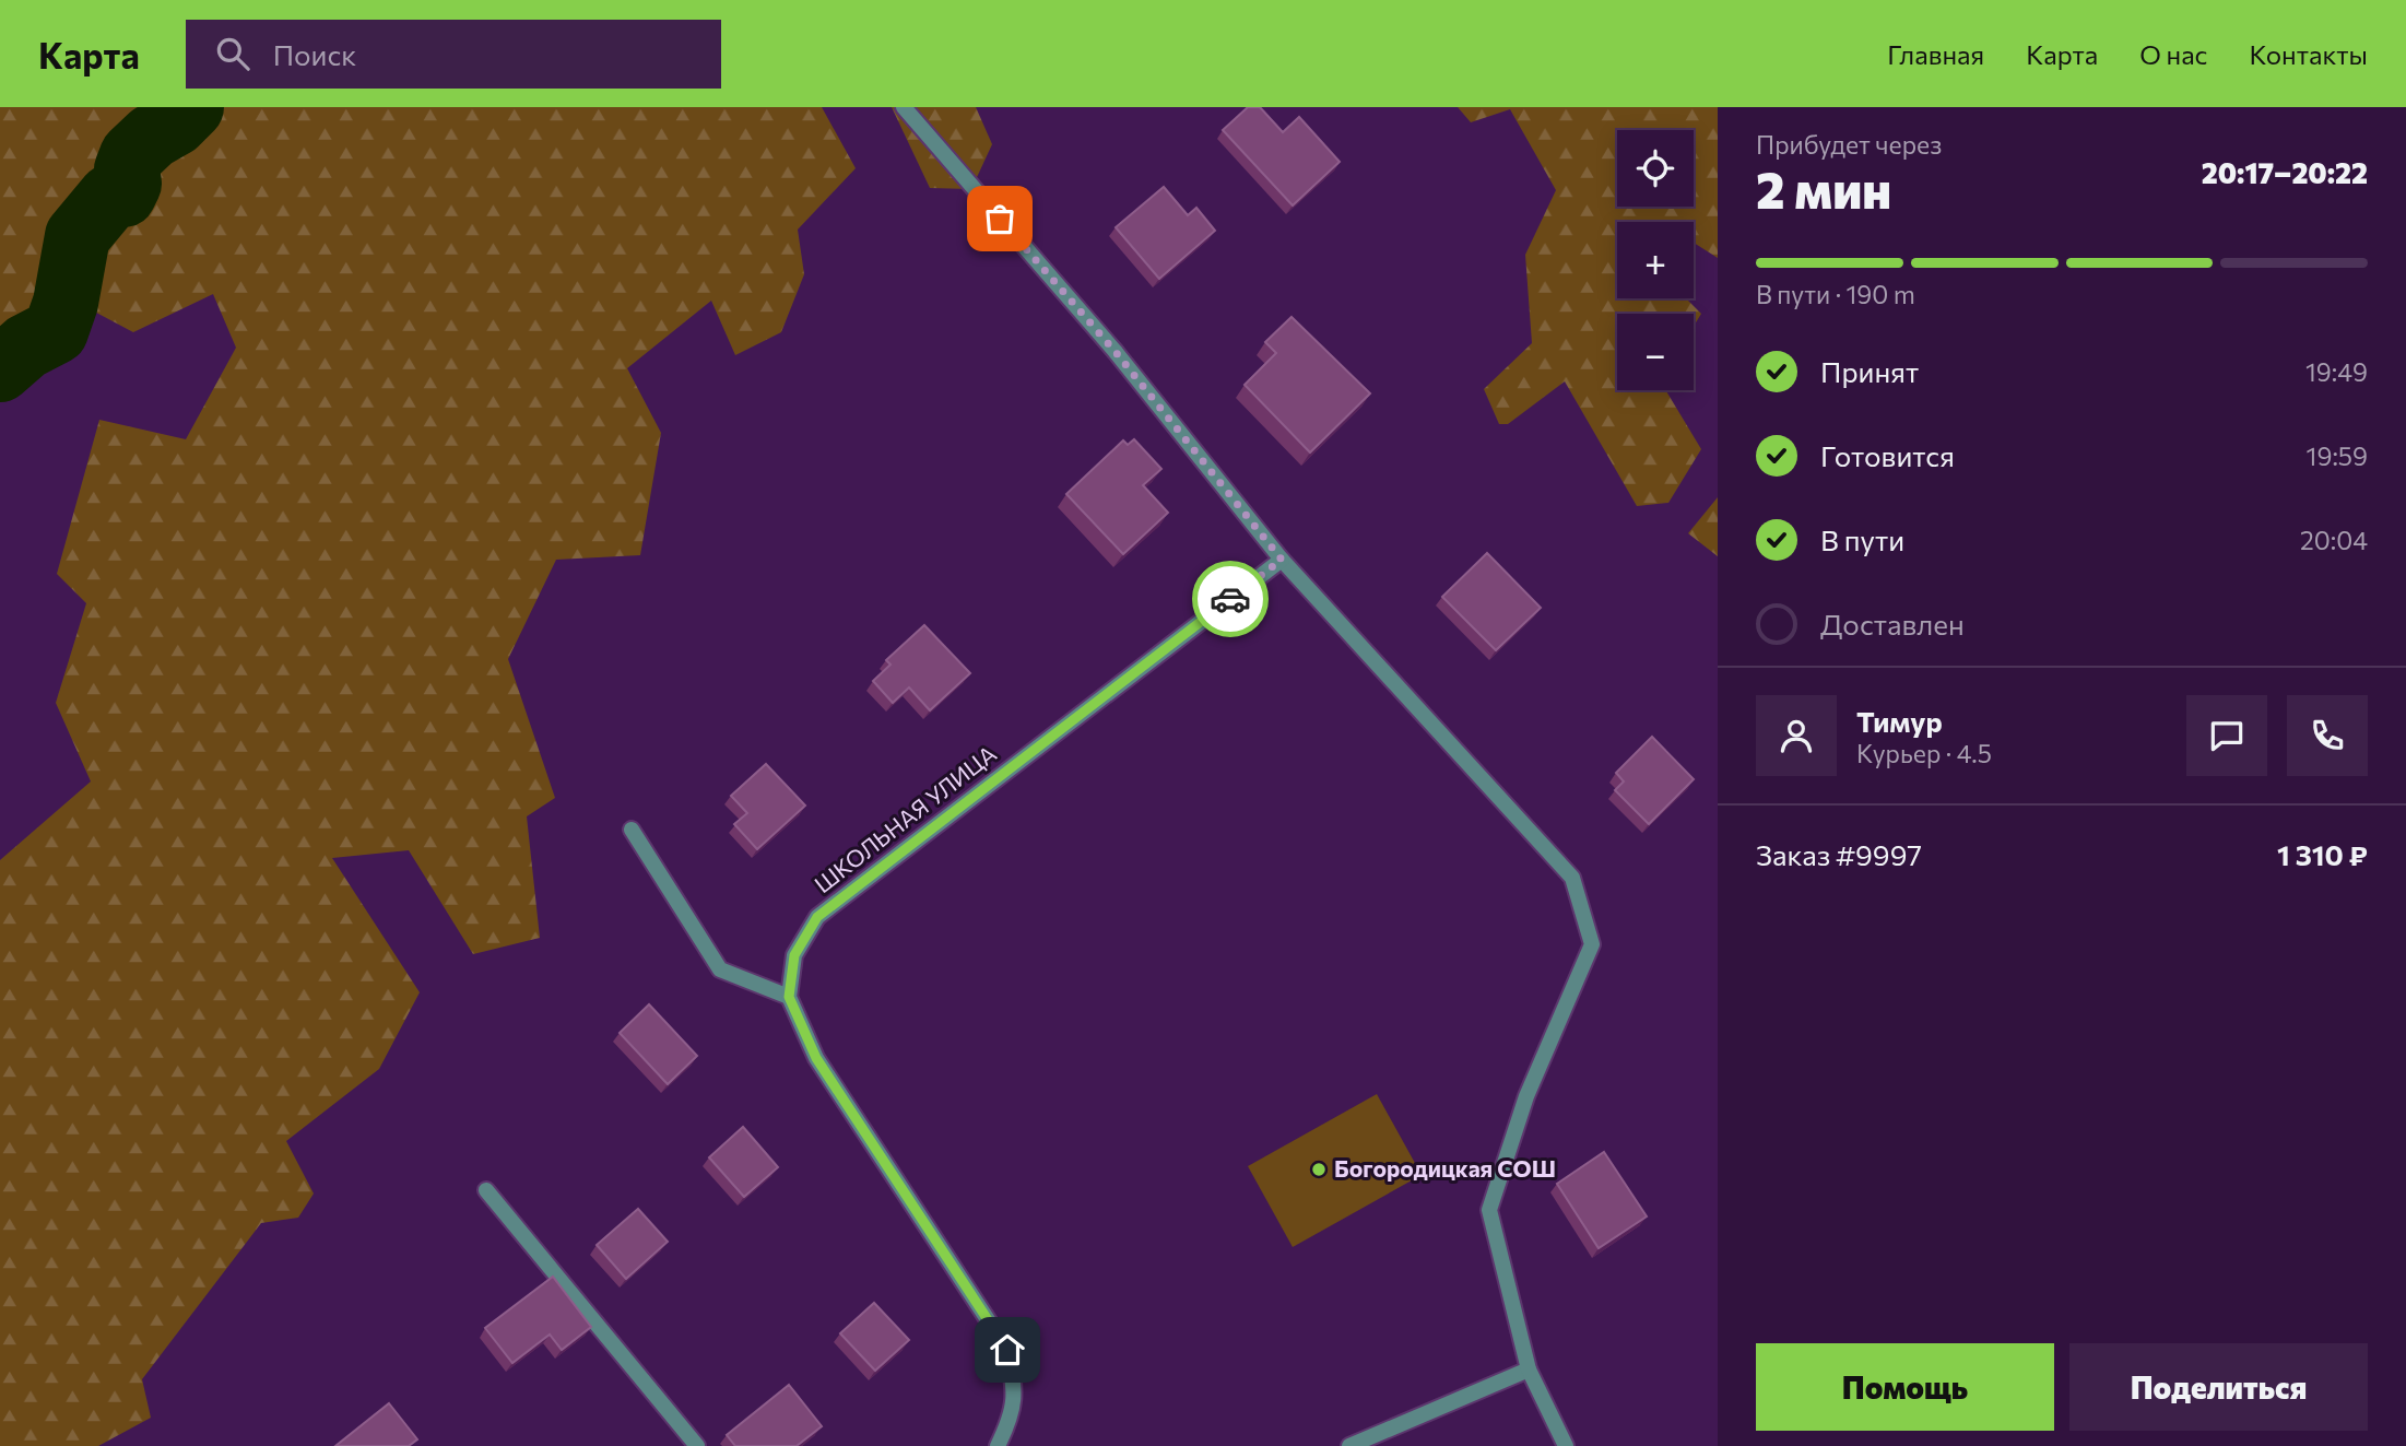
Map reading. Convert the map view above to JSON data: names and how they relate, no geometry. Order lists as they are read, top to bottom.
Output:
{
  "streets": {
    "street": ["ШКОЛЬНАЯ УЛИЦА"]
  },
  "places": ["Богородицкая СОШ"],
  "page": {
    "header": "Карта",
    "search": "Поиск",
    "nav": [
      "Главная",
      "Карта",
      "О нас",
      "Контакты"
    ],
    "heading": ["2 мин", "Прибудет через", "20:17–20:22"],
    "panel": [
      "Тимур",
      "Курьер · 4.5",
      "Заказ #9997",
      "1 310 ₽"
    ],
    "map_buttons": ["+", "−"],
    "bar": "В пути · 190 m",
    "list": [
      ["Принят", "19:49"],
      ["Готовится", "19:59"],
      ["В пути", "20:04"],
      "Доставлен"
    ],
    "buttons": ["Помощь", "Поделиться"]
  }
}
